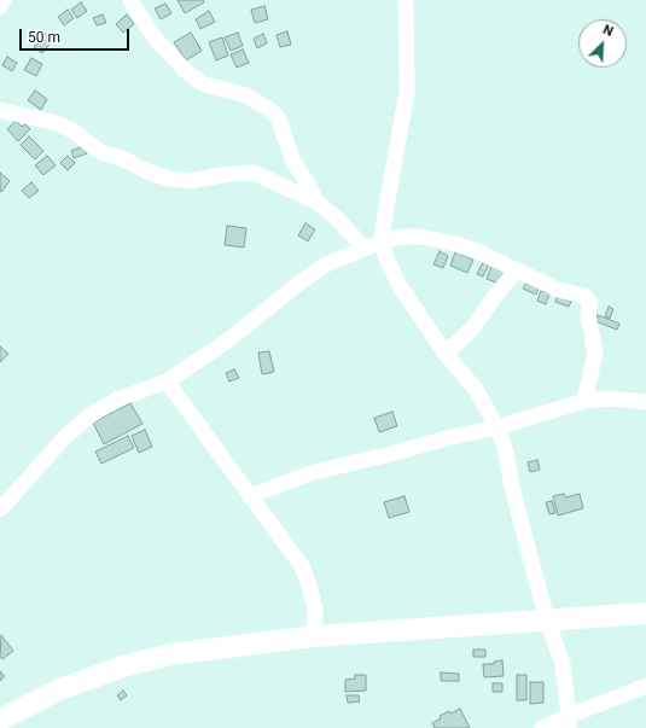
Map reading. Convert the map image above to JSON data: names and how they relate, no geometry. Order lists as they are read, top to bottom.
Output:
{
  "scale_bar": "50 m",
  "north": "top right"
}
